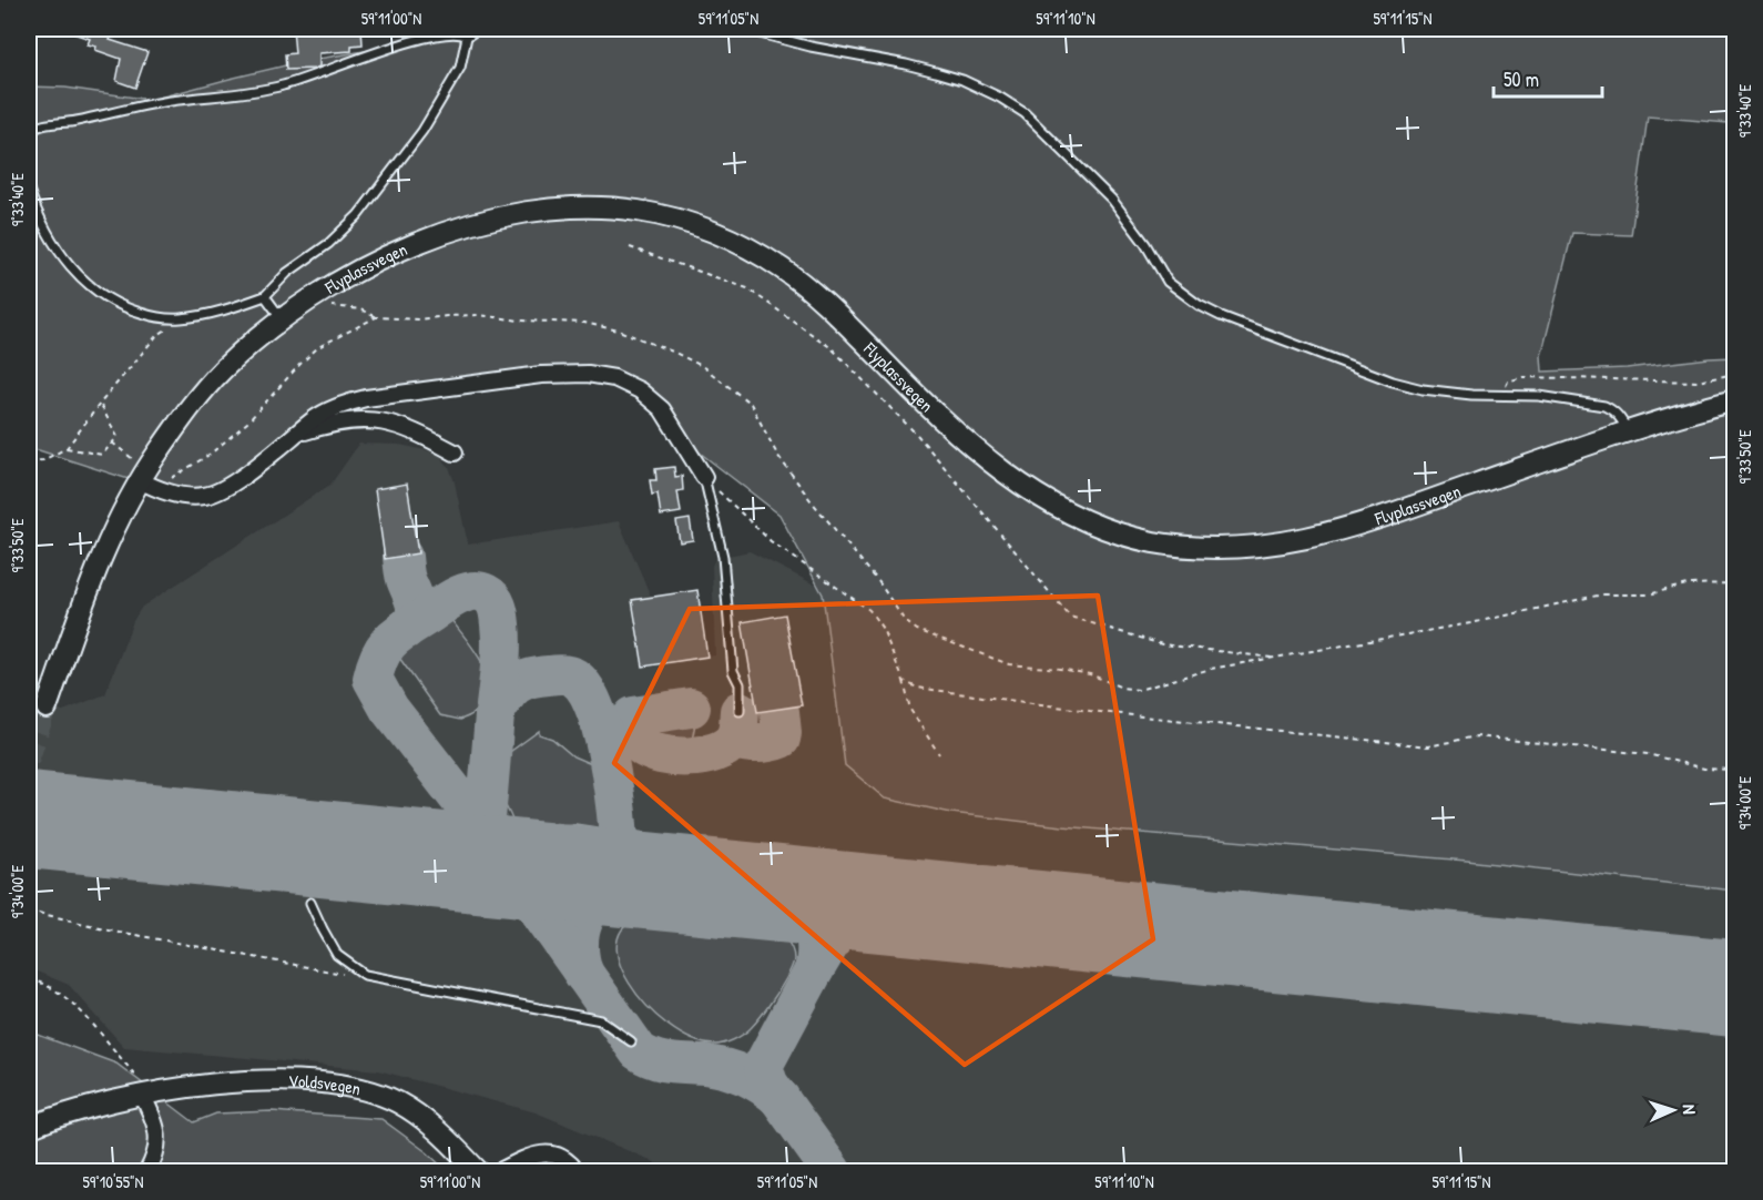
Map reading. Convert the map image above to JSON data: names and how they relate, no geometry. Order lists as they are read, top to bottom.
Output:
{
  "streets": {
    "main road": ["Flyplassvegen", "Voldsvegen"]
  },
  "scale_bar": "50 m",
  "north": "right",
  "coordinates": [
    "59°11'00\"N",
    "59°11'05\"N",
    "59°11'10\"N",
    "59°11'15\"N",
    "9°33'40\"E",
    "9°33'50\"E",
    "9°34'00\"E",
    "59°10'55\"N"
  ]
}
